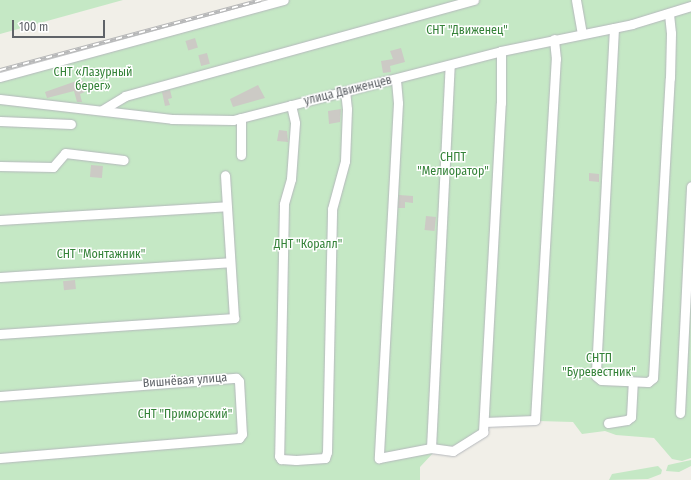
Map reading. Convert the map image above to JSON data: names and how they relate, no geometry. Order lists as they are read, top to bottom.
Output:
{
  "streets": {
    "street": ["улица Движенцев", "Вишнёвая улица"]
  },
  "parks": [
    "СНТ \"Движенец\"",
    "СНТ «Лазурный берег»",
    "СНПТ \"Мелиоратор\"",
    "ДНТ \"Коралл\"",
    "СНТ \"Монтажник\"",
    "СНТП \"Буревестник\"",
    "СНТ \"Приморский\""
  ],
  "scale_bar": "100 m"
}
